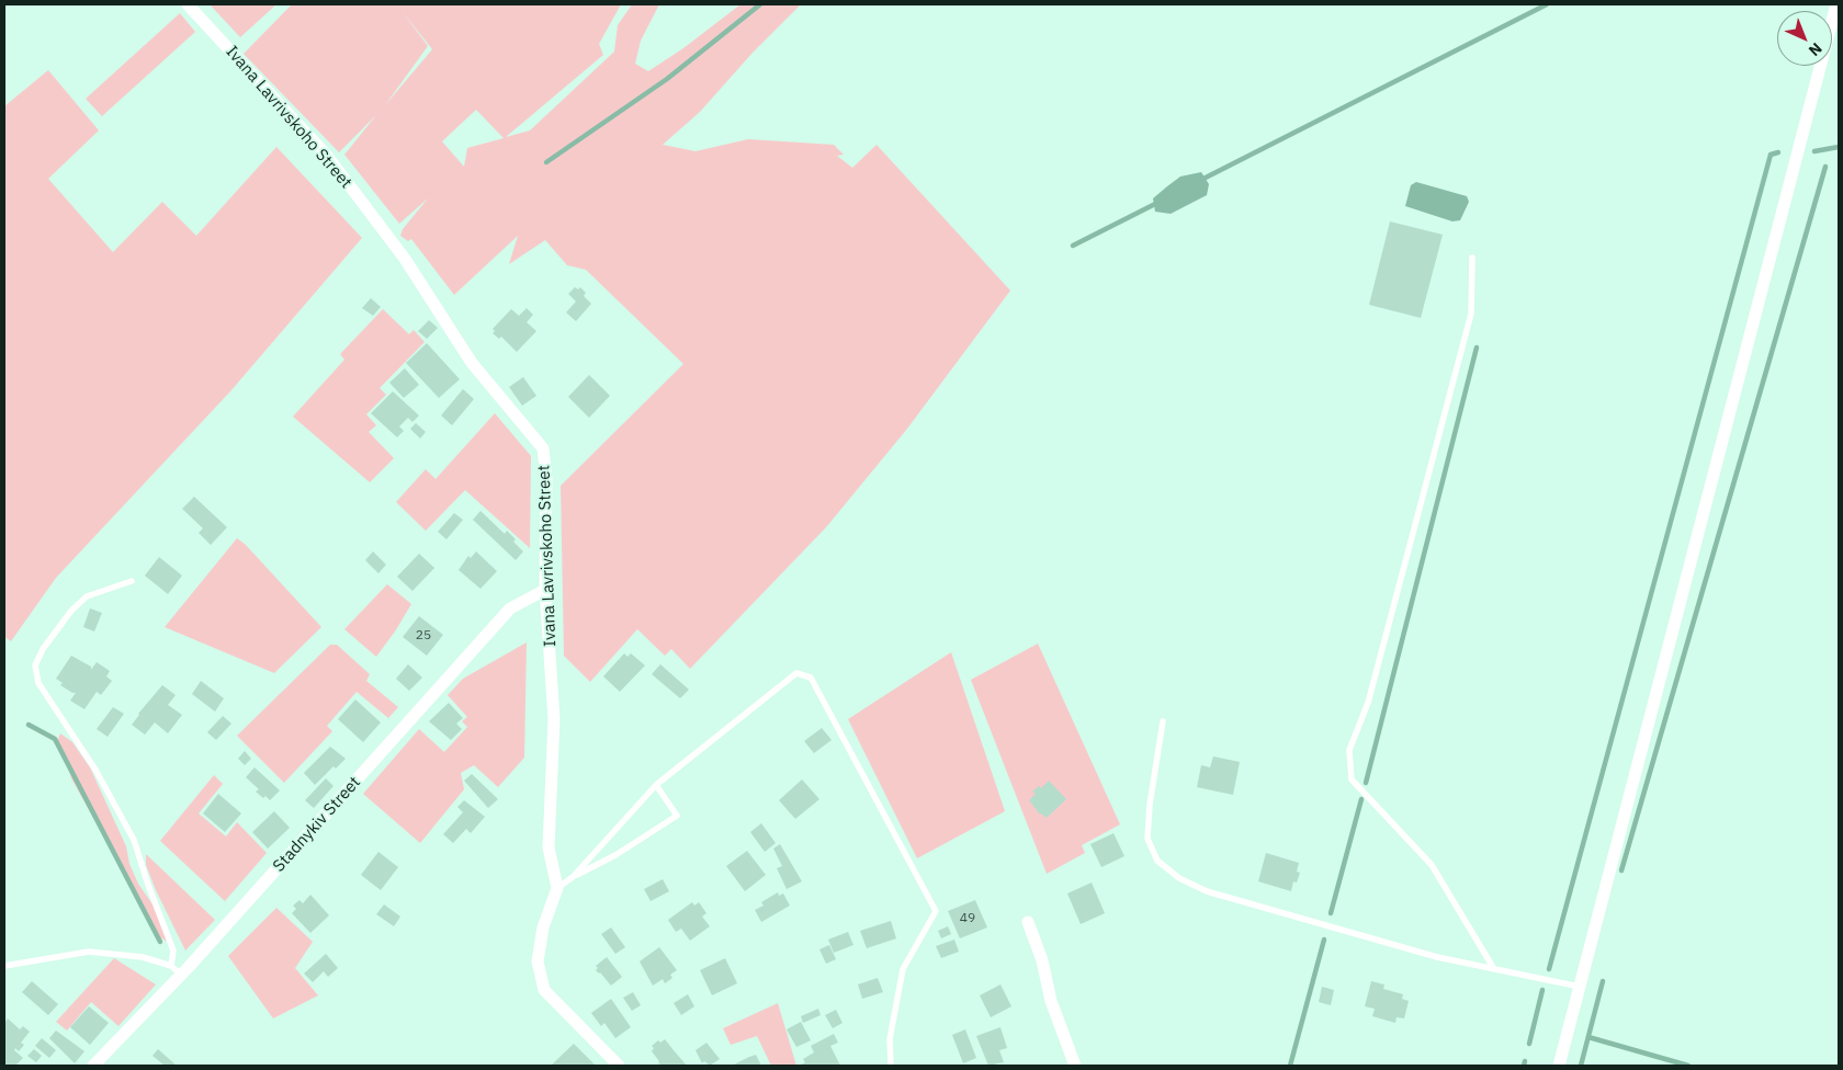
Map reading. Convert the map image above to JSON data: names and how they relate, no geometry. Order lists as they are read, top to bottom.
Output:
{
  "streets": {
    "street": ["Ivana Lavrivskoho Street", "Stadnykiv Street"]
  },
  "crossings": [
    ["Ivana Lavrivskoho Street", "Stadnykiv Street"]
  ],
  "house_numbers": ["25", "49"],
  "north": "bottom right"
}
